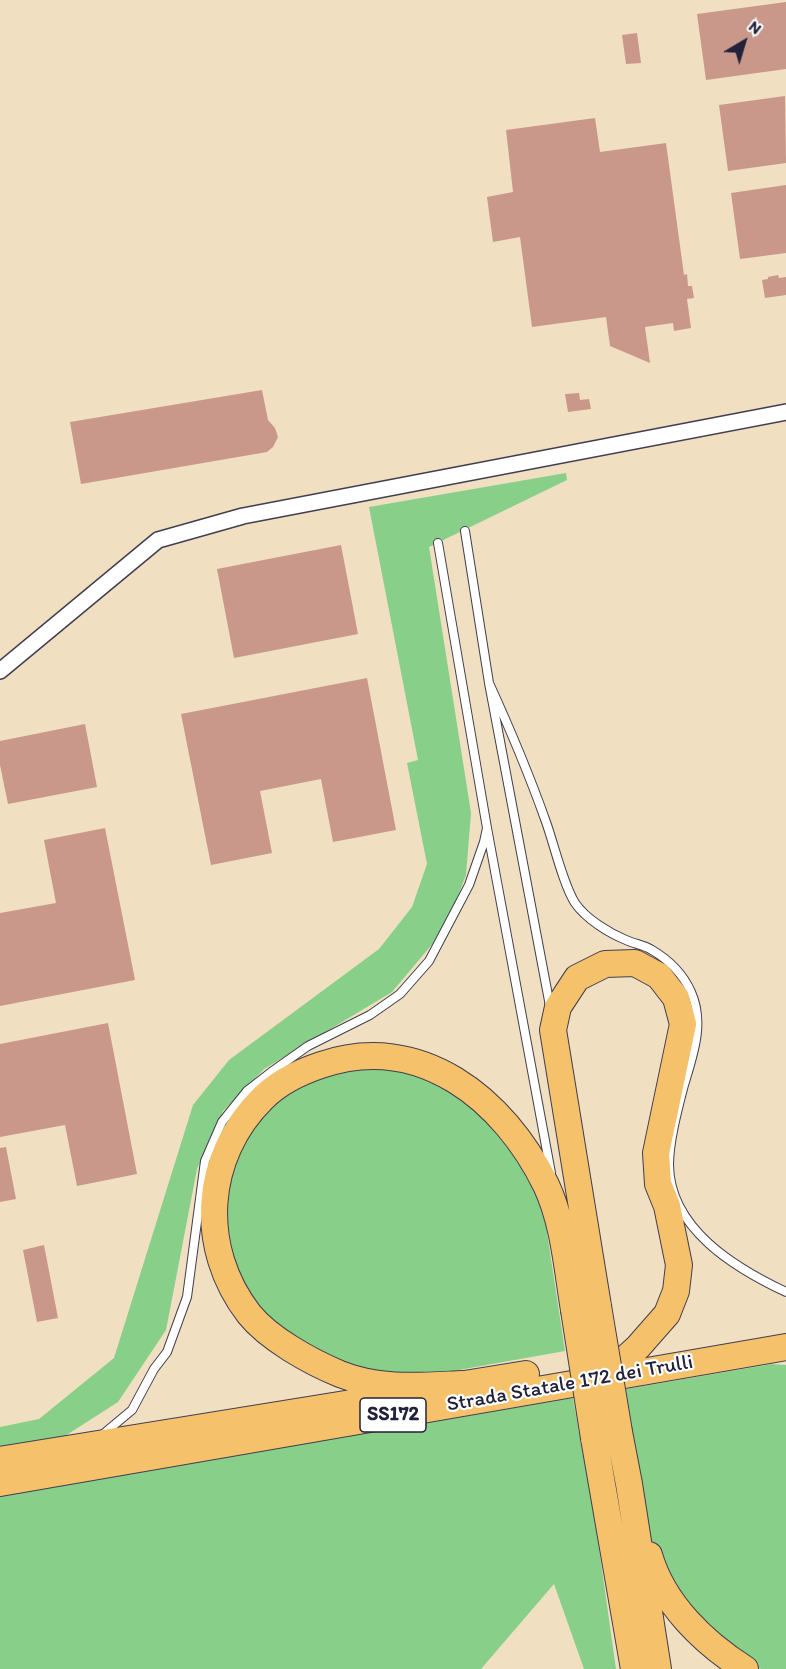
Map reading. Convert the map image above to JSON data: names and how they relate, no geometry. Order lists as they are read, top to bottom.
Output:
{
  "streets": {
    "highway": ["Strada Statale 172 dei Trulli", "SS172"]
  },
  "north": "top right"
}
